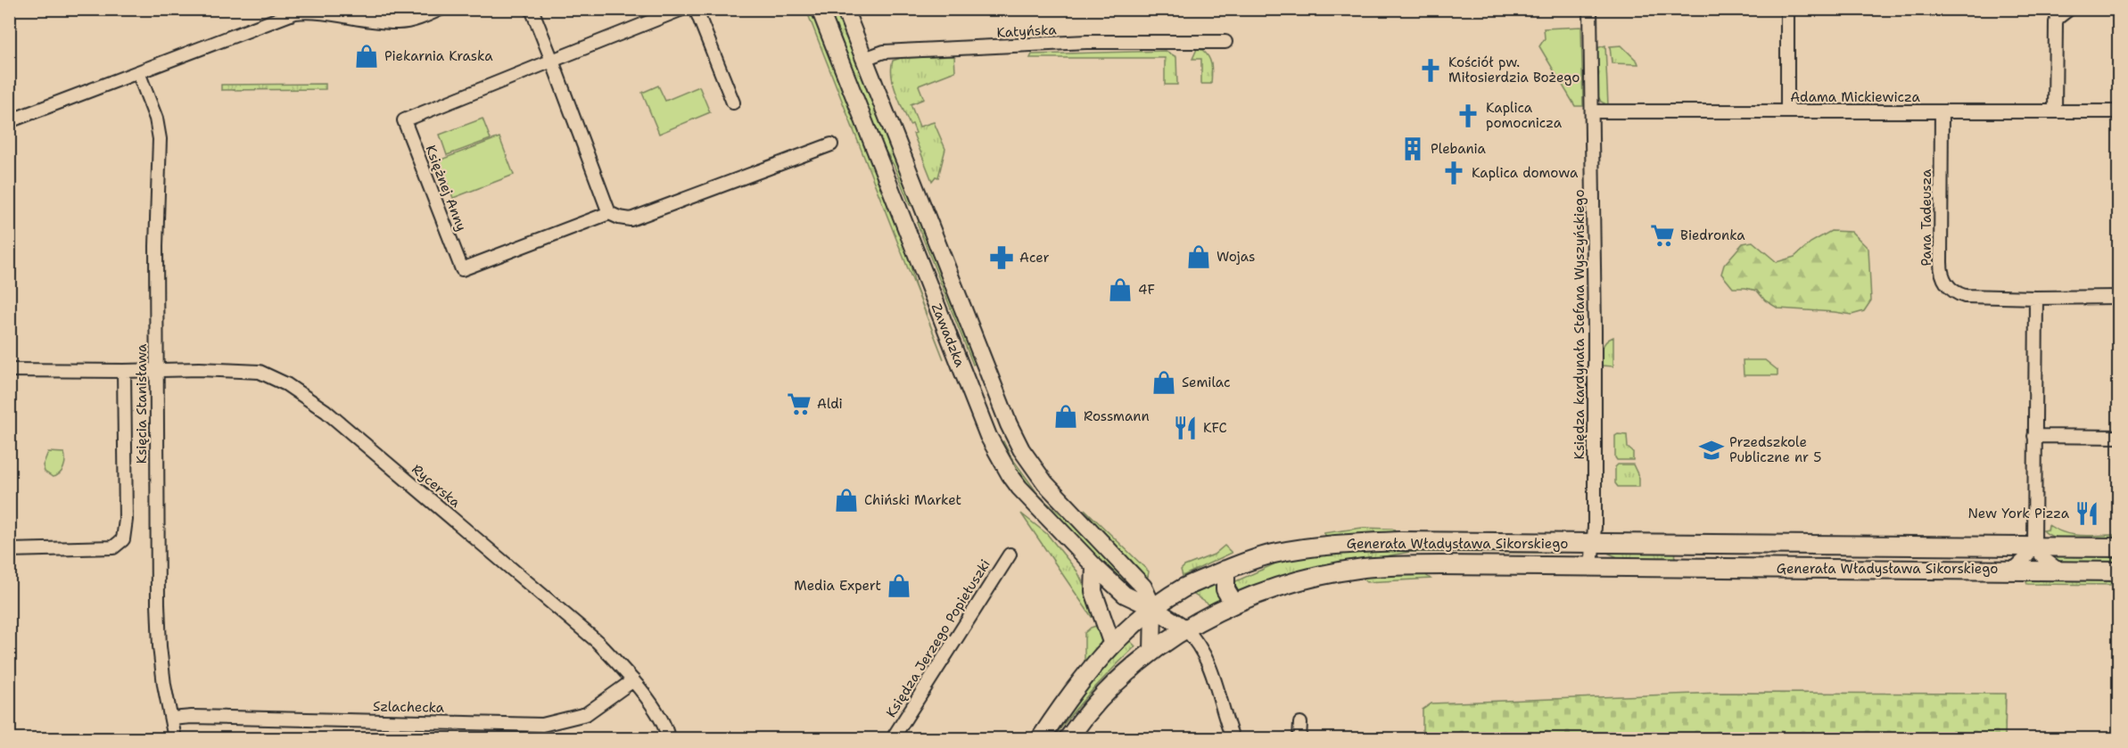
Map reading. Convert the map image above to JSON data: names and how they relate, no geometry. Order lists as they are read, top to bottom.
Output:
{
  "streets": {
    "main road": ["Generała Władysława Sikorskiego"],
    "street": [
      "Katyńska",
      "Adama Mickiewicza",
      "Księżnej Anny",
      "Pana Tadeusza",
      "Księdza kardynała Stefana Wyszyńskiego",
      "Zawadzka",
      "Księcia Stanisława",
      "Rycerska",
      "Księdza Jerzego Popiełuszki",
      "Szlachecka"
    ]
  },
  "crossings": [
    ["Katyńska", "Zawadzka"],
    ["Adama Mickiewicza", "Pana Tadeusza"],
    ["Adama Mickiewicza", "Księdza kardynała Stefana Wyszyńskiego"],
    ["Księdza kardynała Stefana Wyszyńskiego", "Generała Władysława Sikorskiego"],
    ["Zawadzka", "Generała Władysława Sikorskiego"],
    ["Księcia Stanisława", "Rycerska"],
    ["Księcia Stanisława", "Szlachecka"],
    ["Rycerska", "Szlachecka"]
  ],
  "places": {
    "shop": [
      "Piekarnia Kraska",
      "Wojas",
      "4F",
      "Semilac",
      "Rossmann",
      "Chiński Market",
      "Media Expert"
    ],
    "church": ["Kościół pw. Miłosierdzia Bożego", "Kaplica pomocnicza", "Kaplica domowa"],
    "building": ["Plebania"],
    "supermarket": ["Biedronka", "Aldi"],
    "pharmacy": ["Acer"],
    "restaurant": ["KFC", "New York Pizza"],
    "school or university": ["Przedszkole Publiczne nr 5"]
  }
}
